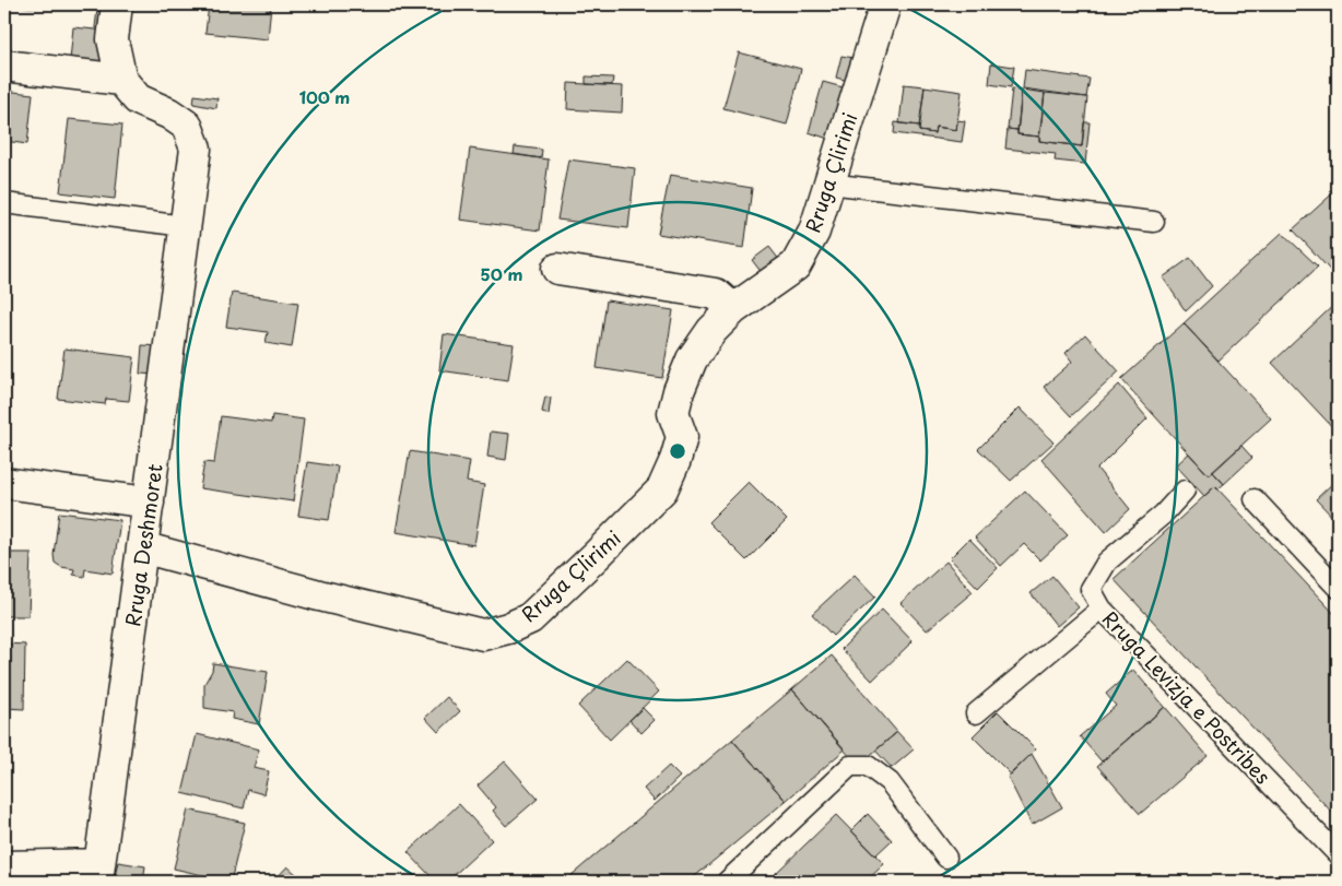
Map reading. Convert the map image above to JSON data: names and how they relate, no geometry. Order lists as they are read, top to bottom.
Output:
{
  "streets": {
    "street": ["Rruga Çlirimi", "Rruga Deshmoret"],
    "lane": ["Rruga Levizja e Postribes"]
  },
  "crossings": [
    ["Rruga Çlirimi", "Rruga Deshmoret"]
  ],
  "rings": ["100 m", "50 m"]
}
